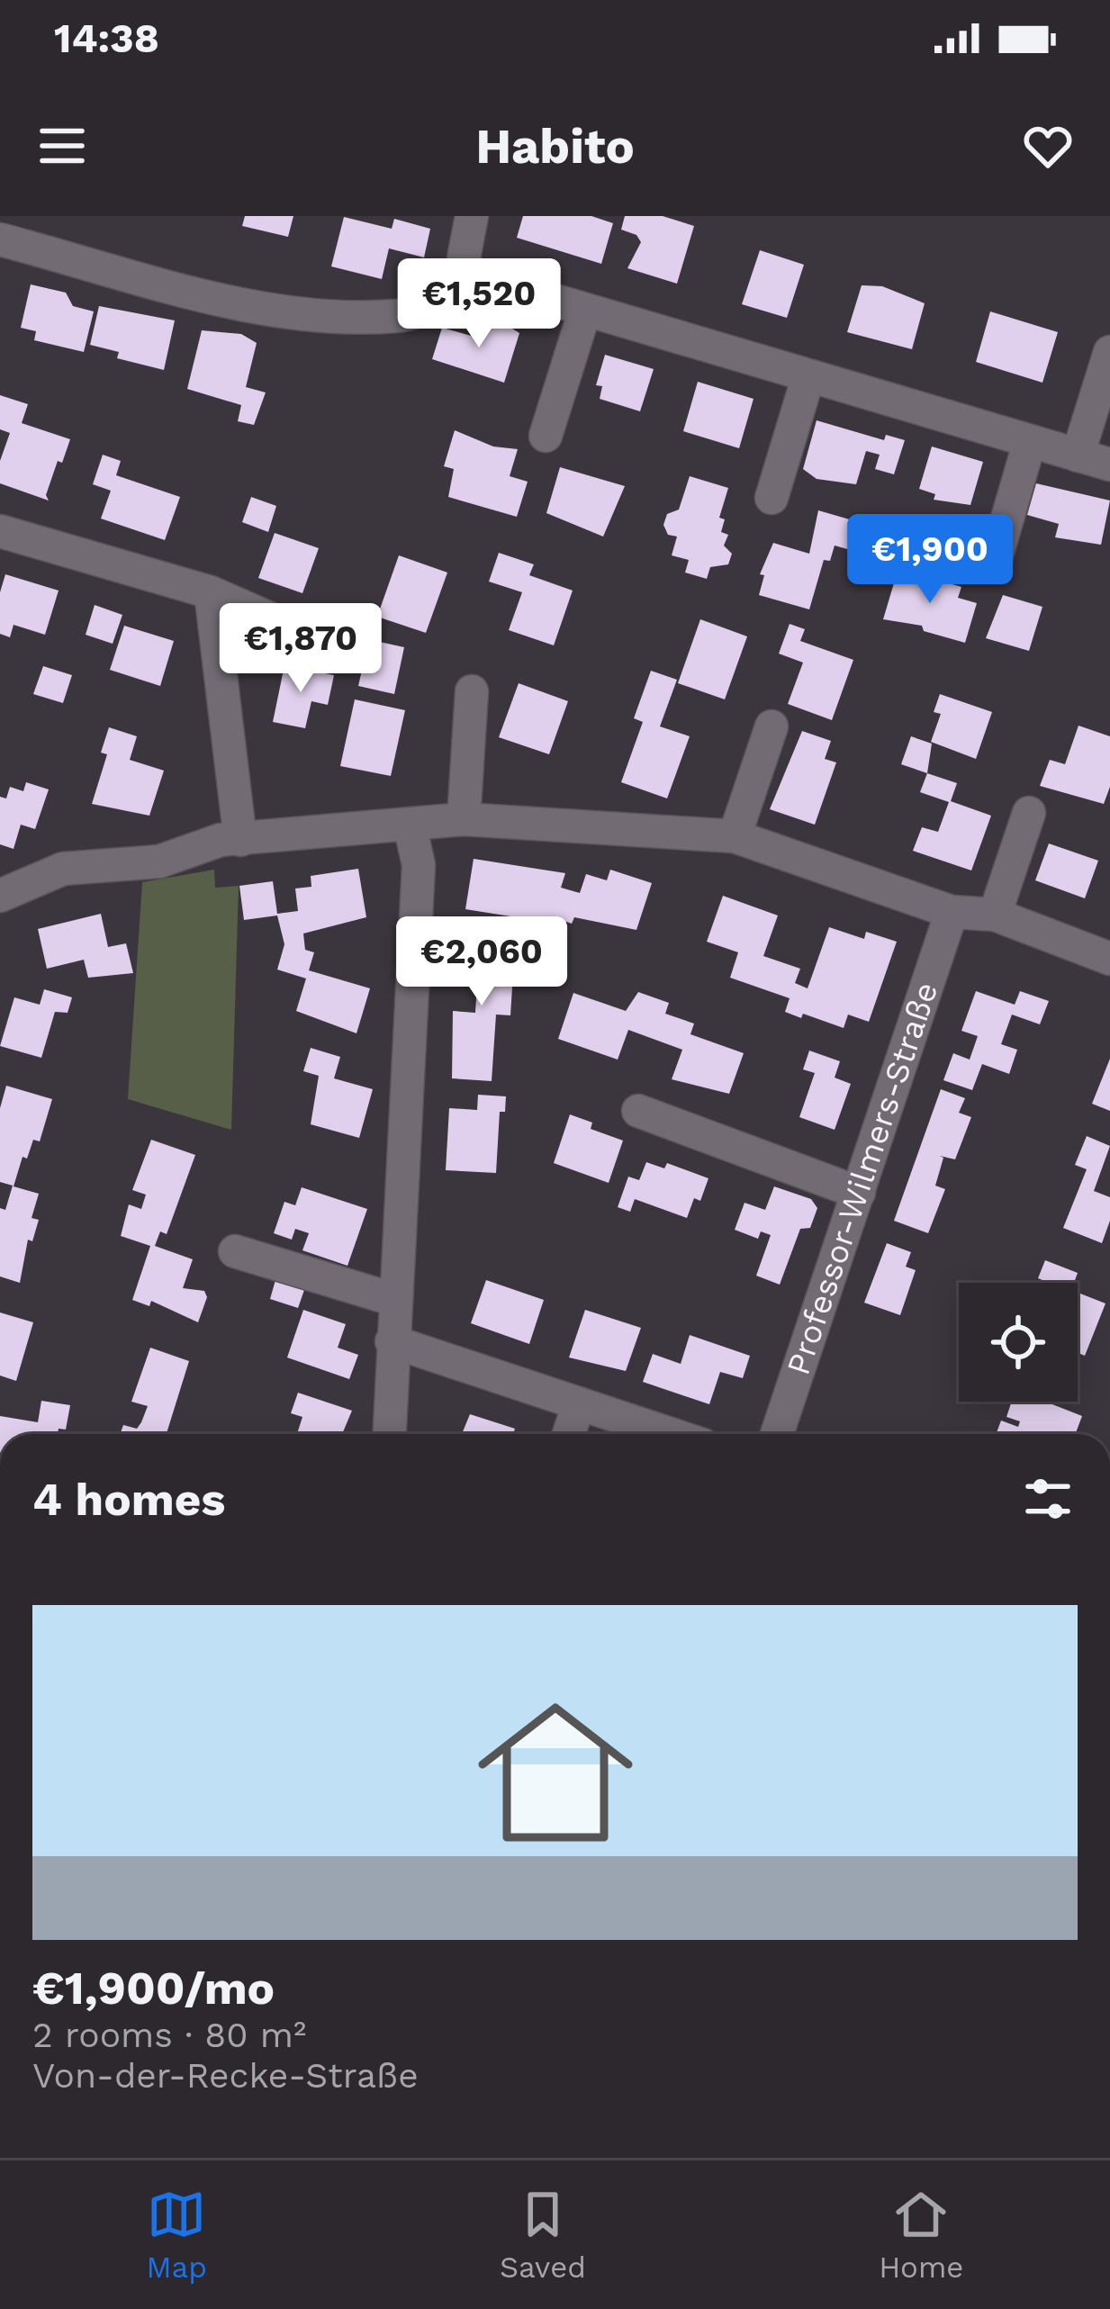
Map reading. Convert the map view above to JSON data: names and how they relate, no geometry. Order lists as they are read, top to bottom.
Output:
{
  "streets": {
    "street": ["Professor-Wilmers-Straße"]
  },
  "page": {
    "status": "14:38",
    "header": "Habito",
    "price": [
      "€1,520",
      "€1,900",
      "€1,870",
      "€2,060"
    ],
    "heading": "4 homes",
    "list": [
      {
        "name": "€1,900/mo",
        "note": "2 rooms · 80 m² · Von-der-Recke-Straße"
      }
    ],
    "tabs": ["Map", "Saved", "Home"]
  }
}
